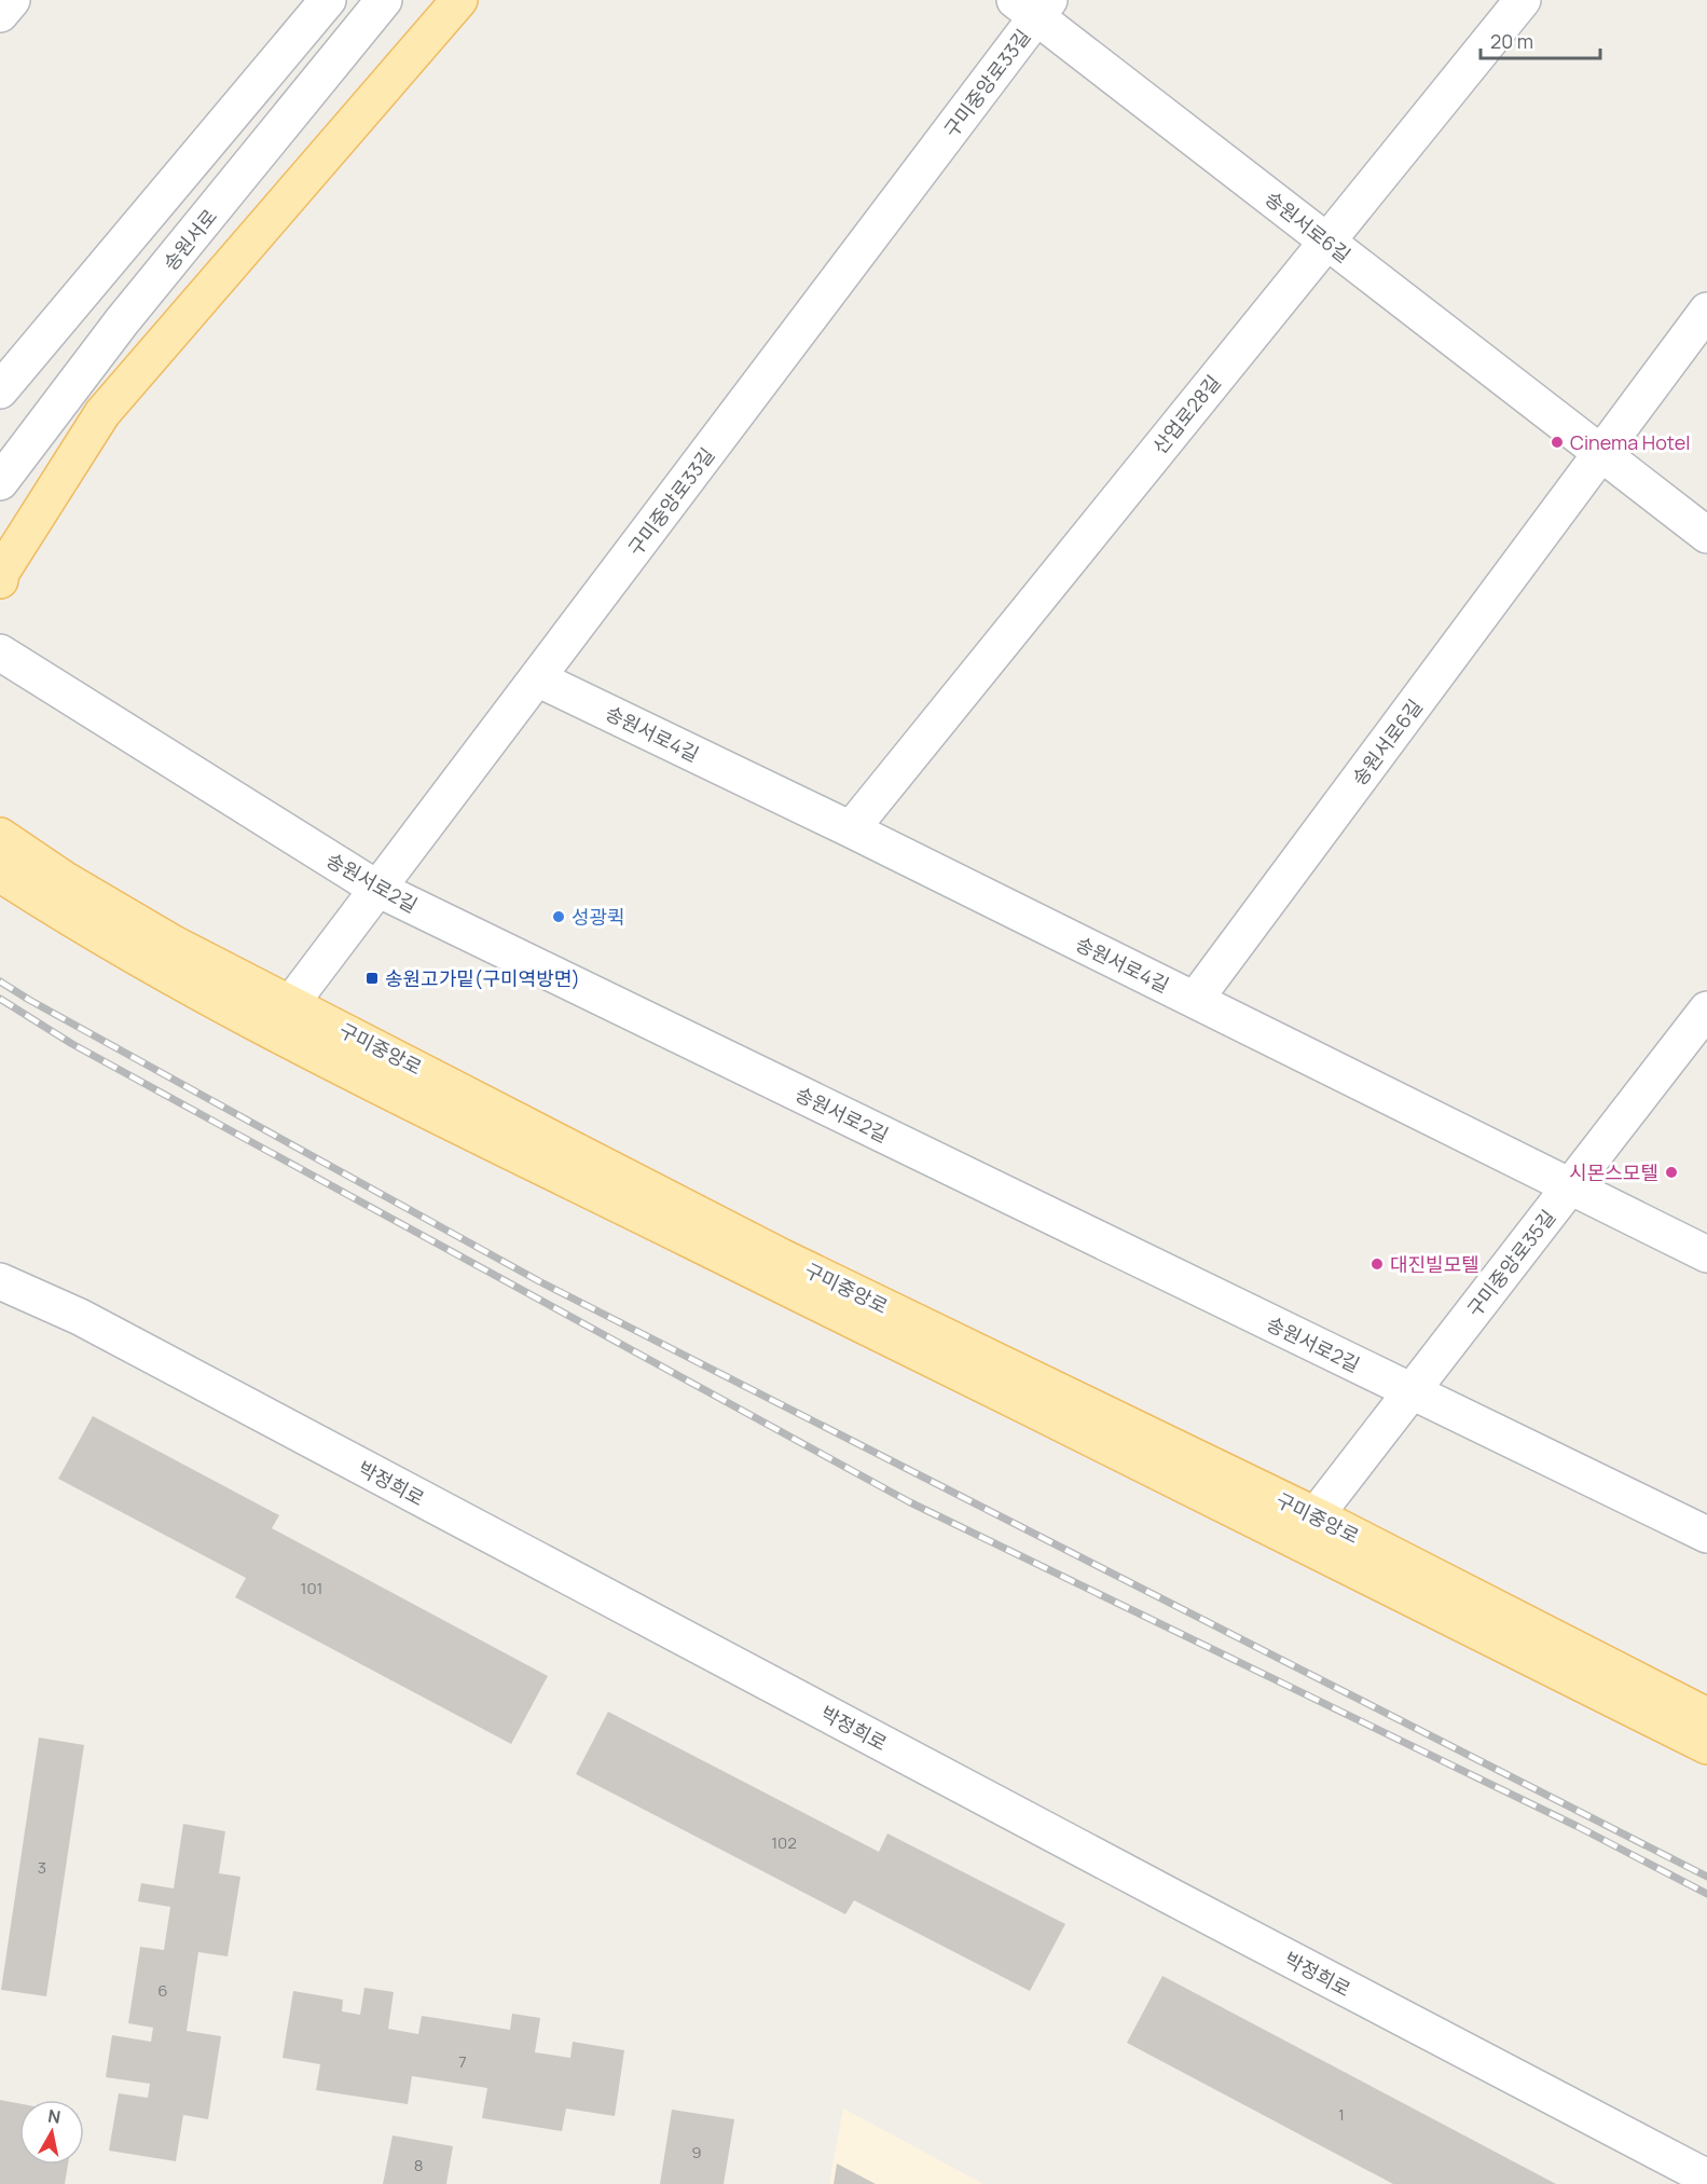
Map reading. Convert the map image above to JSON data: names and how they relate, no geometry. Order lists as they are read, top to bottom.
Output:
{
  "streets": {
    "main road": ["구미중앙로"],
    "street": [
      "구미중앙로33길",
      "송원서로6길",
      "송원서로",
      "산업로28길",
      "송원서로4길",
      "송원서로2길",
      "구미중앙로35길",
      "박정희로"
    ]
  },
  "crossings": [
    ["구미중앙로33길", "송원서로6길"],
    ["구미중앙로33길", "송원서로4길"],
    ["구미중앙로33길", "송원서로2길"],
    ["구미중앙로33길", "구미중앙로"],
    ["송원서로6길", "산업로28길"],
    ["송원서로6길", "송원서로4길"],
    ["산업로28길", "송원서로4길"],
    ["송원서로4길", "구미중앙로35길"],
    ["송원서로2길", "구미중앙로35길"],
    ["구미중앙로", "구미중앙로35길"]
  ],
  "places": {
    "other": [
      "Cinema Hotel",
      "성광퀵",
      "시몬스모텔",
      "대진빌모텔"
    ],
    "transit": ["송원고가밑(구미역방면)"]
  },
  "house_numbers": [
    "101",
    "102",
    "3",
    "6",
    "7",
    "1",
    "9",
    "8"
  ],
  "scale_bar": "20 m",
  "north": "top"
}
